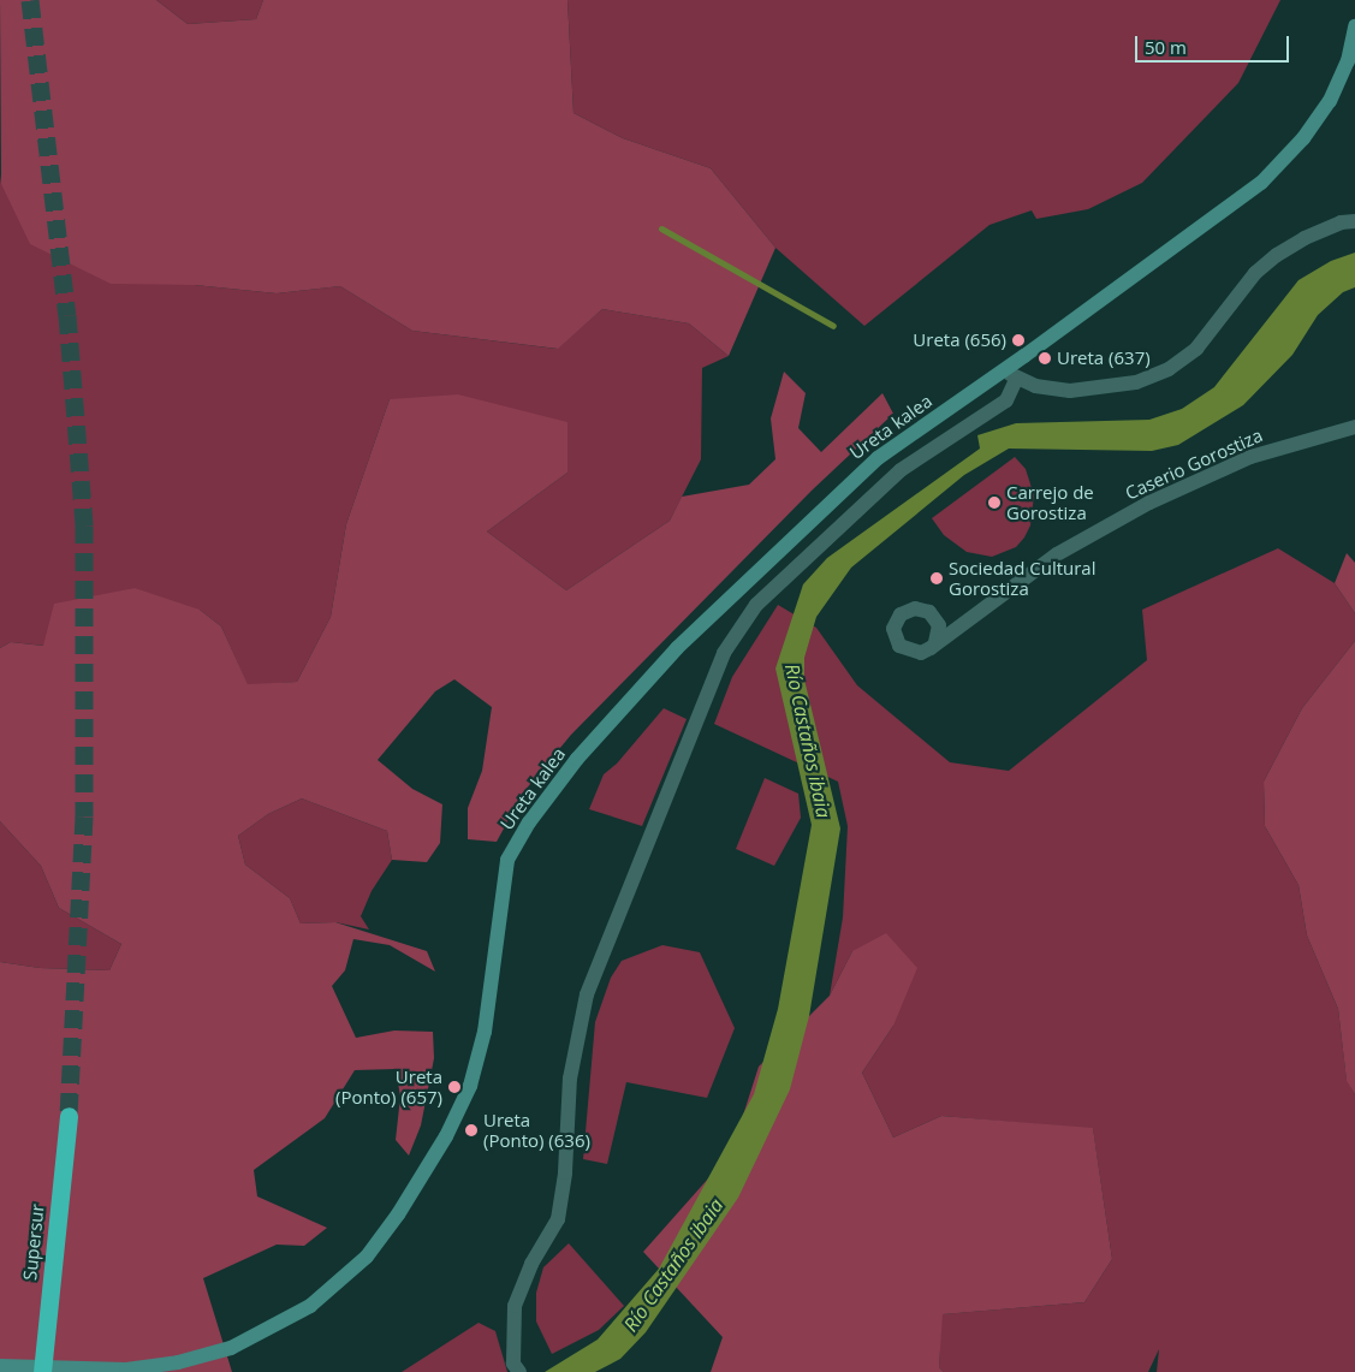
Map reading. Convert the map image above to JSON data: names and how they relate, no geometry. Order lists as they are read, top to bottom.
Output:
{
  "streets": {
    "highway": ["Supersur"],
    "street": ["Ureta kalea", "Caserio Gorostiza"]
  },
  "water": ["Río Castaños ibaia"],
  "places": [
    "Ureta (656)",
    "Ureta (637)",
    "Carrejo de Gorostiza",
    "Sociedad Cultural Gorostiza",
    "Ureta (Ponto) (657)",
    "Ureta (Ponto) (636)"
  ],
  "scale_bar": "50 m"
}
